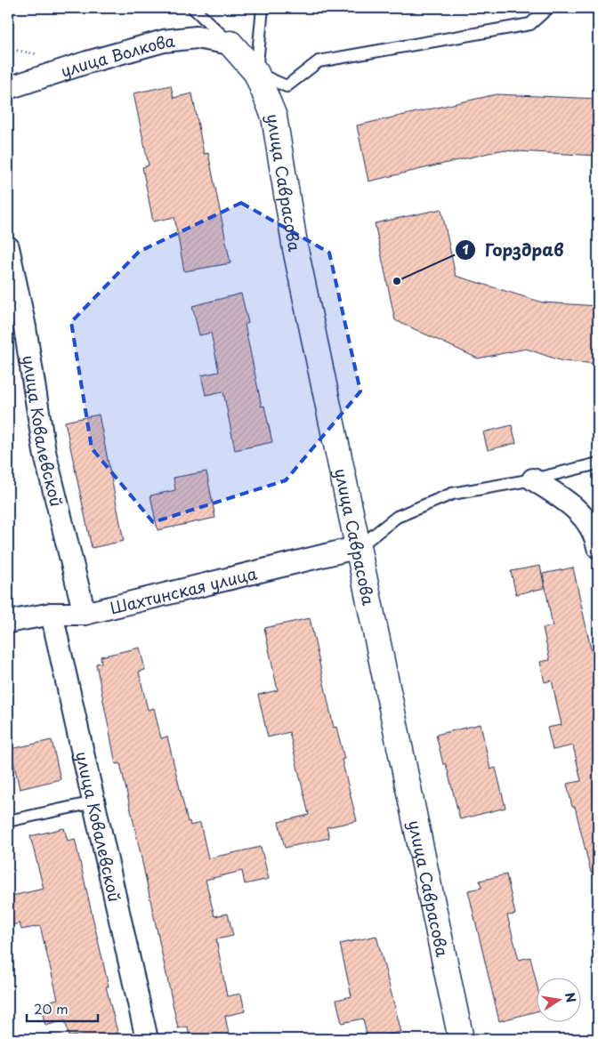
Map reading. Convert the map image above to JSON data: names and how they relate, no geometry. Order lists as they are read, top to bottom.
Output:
{
  "streets": {
    "street": [
      "улица Волкова",
      "улица Саврасова",
      "улица Ковалевской",
      "Шахтинская улица"
    ]
  },
  "crossings": [
    ["улица Волкова", "улица Саврасова"],
    ["улица Саврасова", "Шахтинская улица"],
    ["улица Ковалевской", "Шахтинская улица"]
  ],
  "places": ["Горздрав"],
  "scale_bar": "20 m",
  "north": "right"
}
